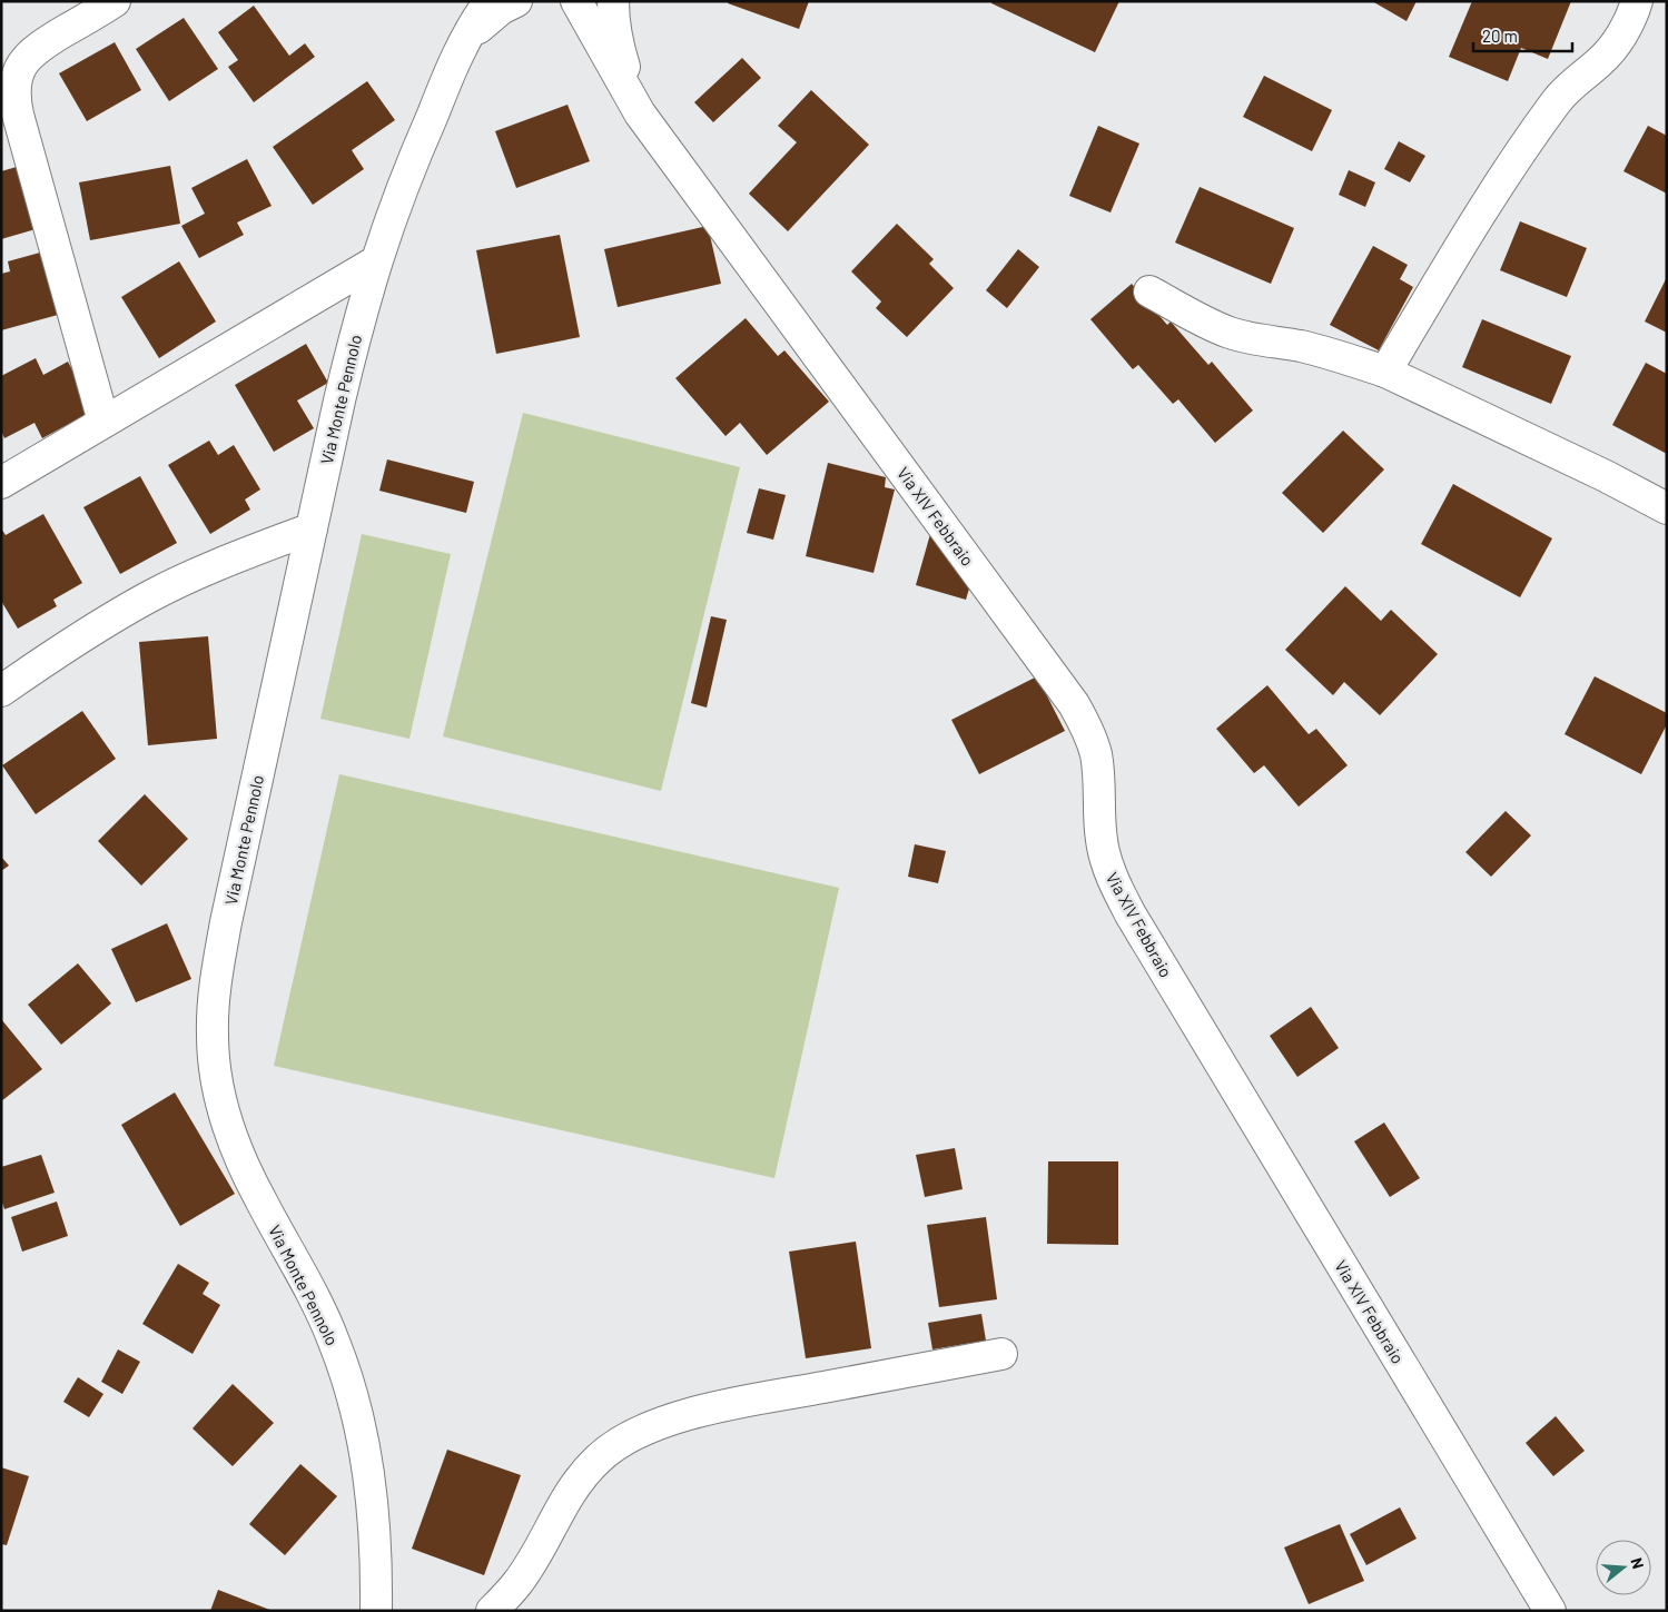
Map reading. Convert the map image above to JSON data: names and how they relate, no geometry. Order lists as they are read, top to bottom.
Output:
{
  "streets": {
    "street": ["Via Monte Pennolo", "Via XIV Febbraio"]
  },
  "scale_bar": "20 m",
  "north": "right"
}
